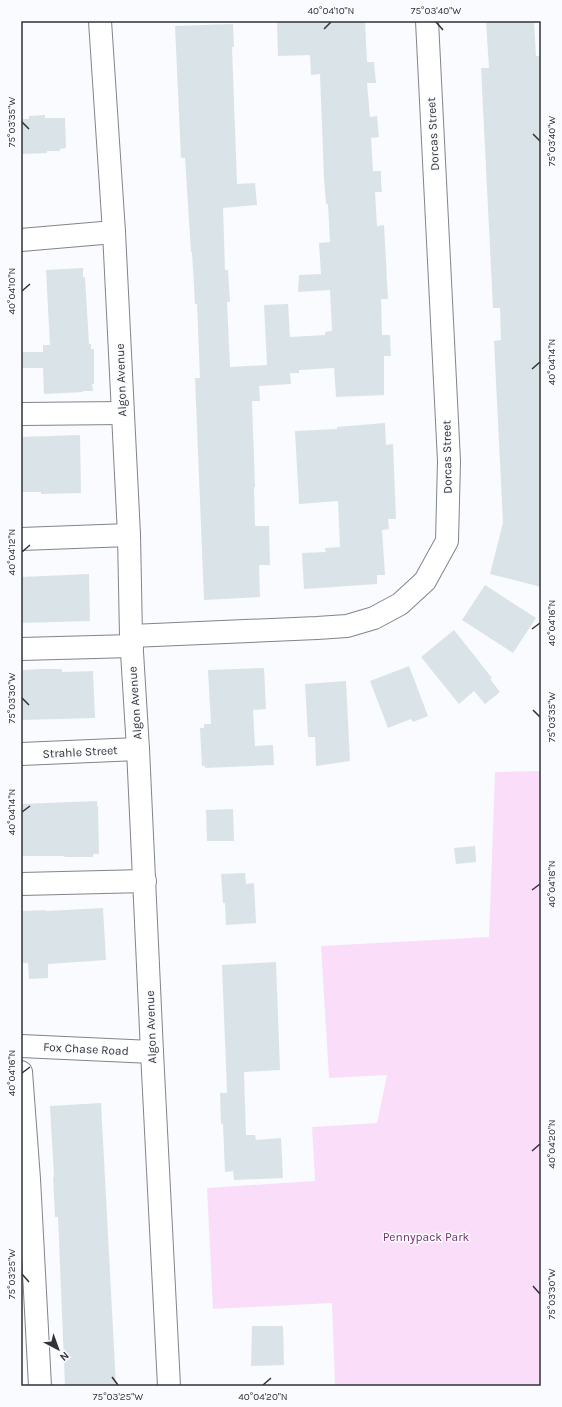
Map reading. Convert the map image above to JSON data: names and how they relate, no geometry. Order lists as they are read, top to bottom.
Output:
{
  "streets": {
    "street": [
      "Dorcas Street",
      "Algon Avenue",
      "Strahle Street",
      "Fox Chase Road"
    ]
  },
  "crossings": [
    ["Dorcas Street", "Algon Avenue"],
    ["Algon Avenue", "Strahle Street"],
    ["Algon Avenue", "Fox Chase Road"]
  ],
  "parks": ["Pennypack Park"],
  "north": "bottom right",
  "coordinates": [
    "40°04'10\"N",
    "75°03'40\"W",
    "75°03'35\"W",
    "40°04'14\"N",
    "40°04'12\"N",
    "40°04'16\"N",
    "75°03'30\"W",
    "40°04'18\"N",
    "40°04'20\"N",
    "75°03'25\"W"
  ]
}
